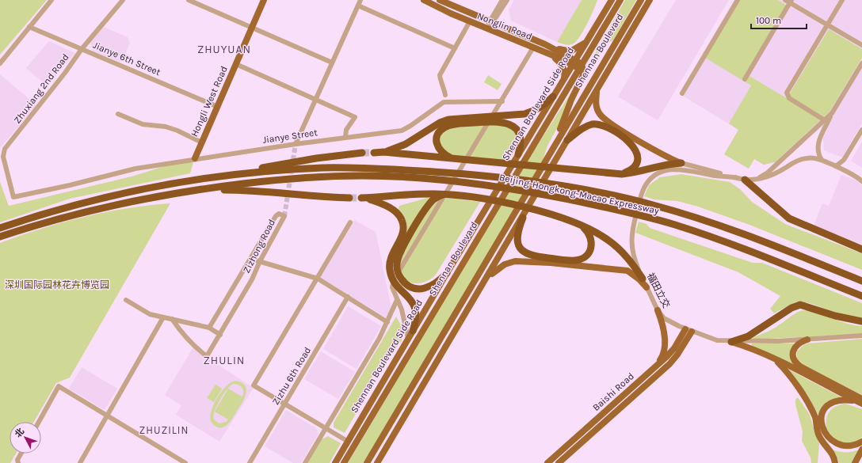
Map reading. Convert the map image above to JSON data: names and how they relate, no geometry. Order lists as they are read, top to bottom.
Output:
{
  "streets": {
    "highway": ["Beijing-Hongkong-Macao Expressway"],
    "main road": [
      "Nonglin Road",
      "Shennan Boulevard",
      "Hongli West Road",
      "Shennan Boulevard Side Road",
      "Baishi Road"
    ],
    "street": [
      "Jianye 6th Street",
      "Zhuxiang 2nd Road",
      "Jianye Street",
      "Zizhong Road",
      "福田立交",
      "Zizhu 6th Road"
    ]
  },
  "crossings": [
    ["Nonglin Road", "Shennan Boulevard"],
    ["Nonglin Road", "Shennan Boulevard Side Road"],
    ["Shennan Boulevard", "Shennan Boulevard Side Road"],
    ["Jianye 6th Street", "Zhuxiang 2nd Road"],
    ["Jianye 6th Street", "Hongli West Road"],
    ["Zhuxiang 2nd Road", "Jianye Street"],
    ["Hongli West Road", "Jianye Street"],
    ["福田立交", "Baishi Road"]
  ],
  "districts": ["ZHUYUAN", "ZHULIN", "ZHUZILIN"],
  "parks": ["深圳国际园林花卉博览园"],
  "scale_bar": "100 m",
  "north": "top left"
}
